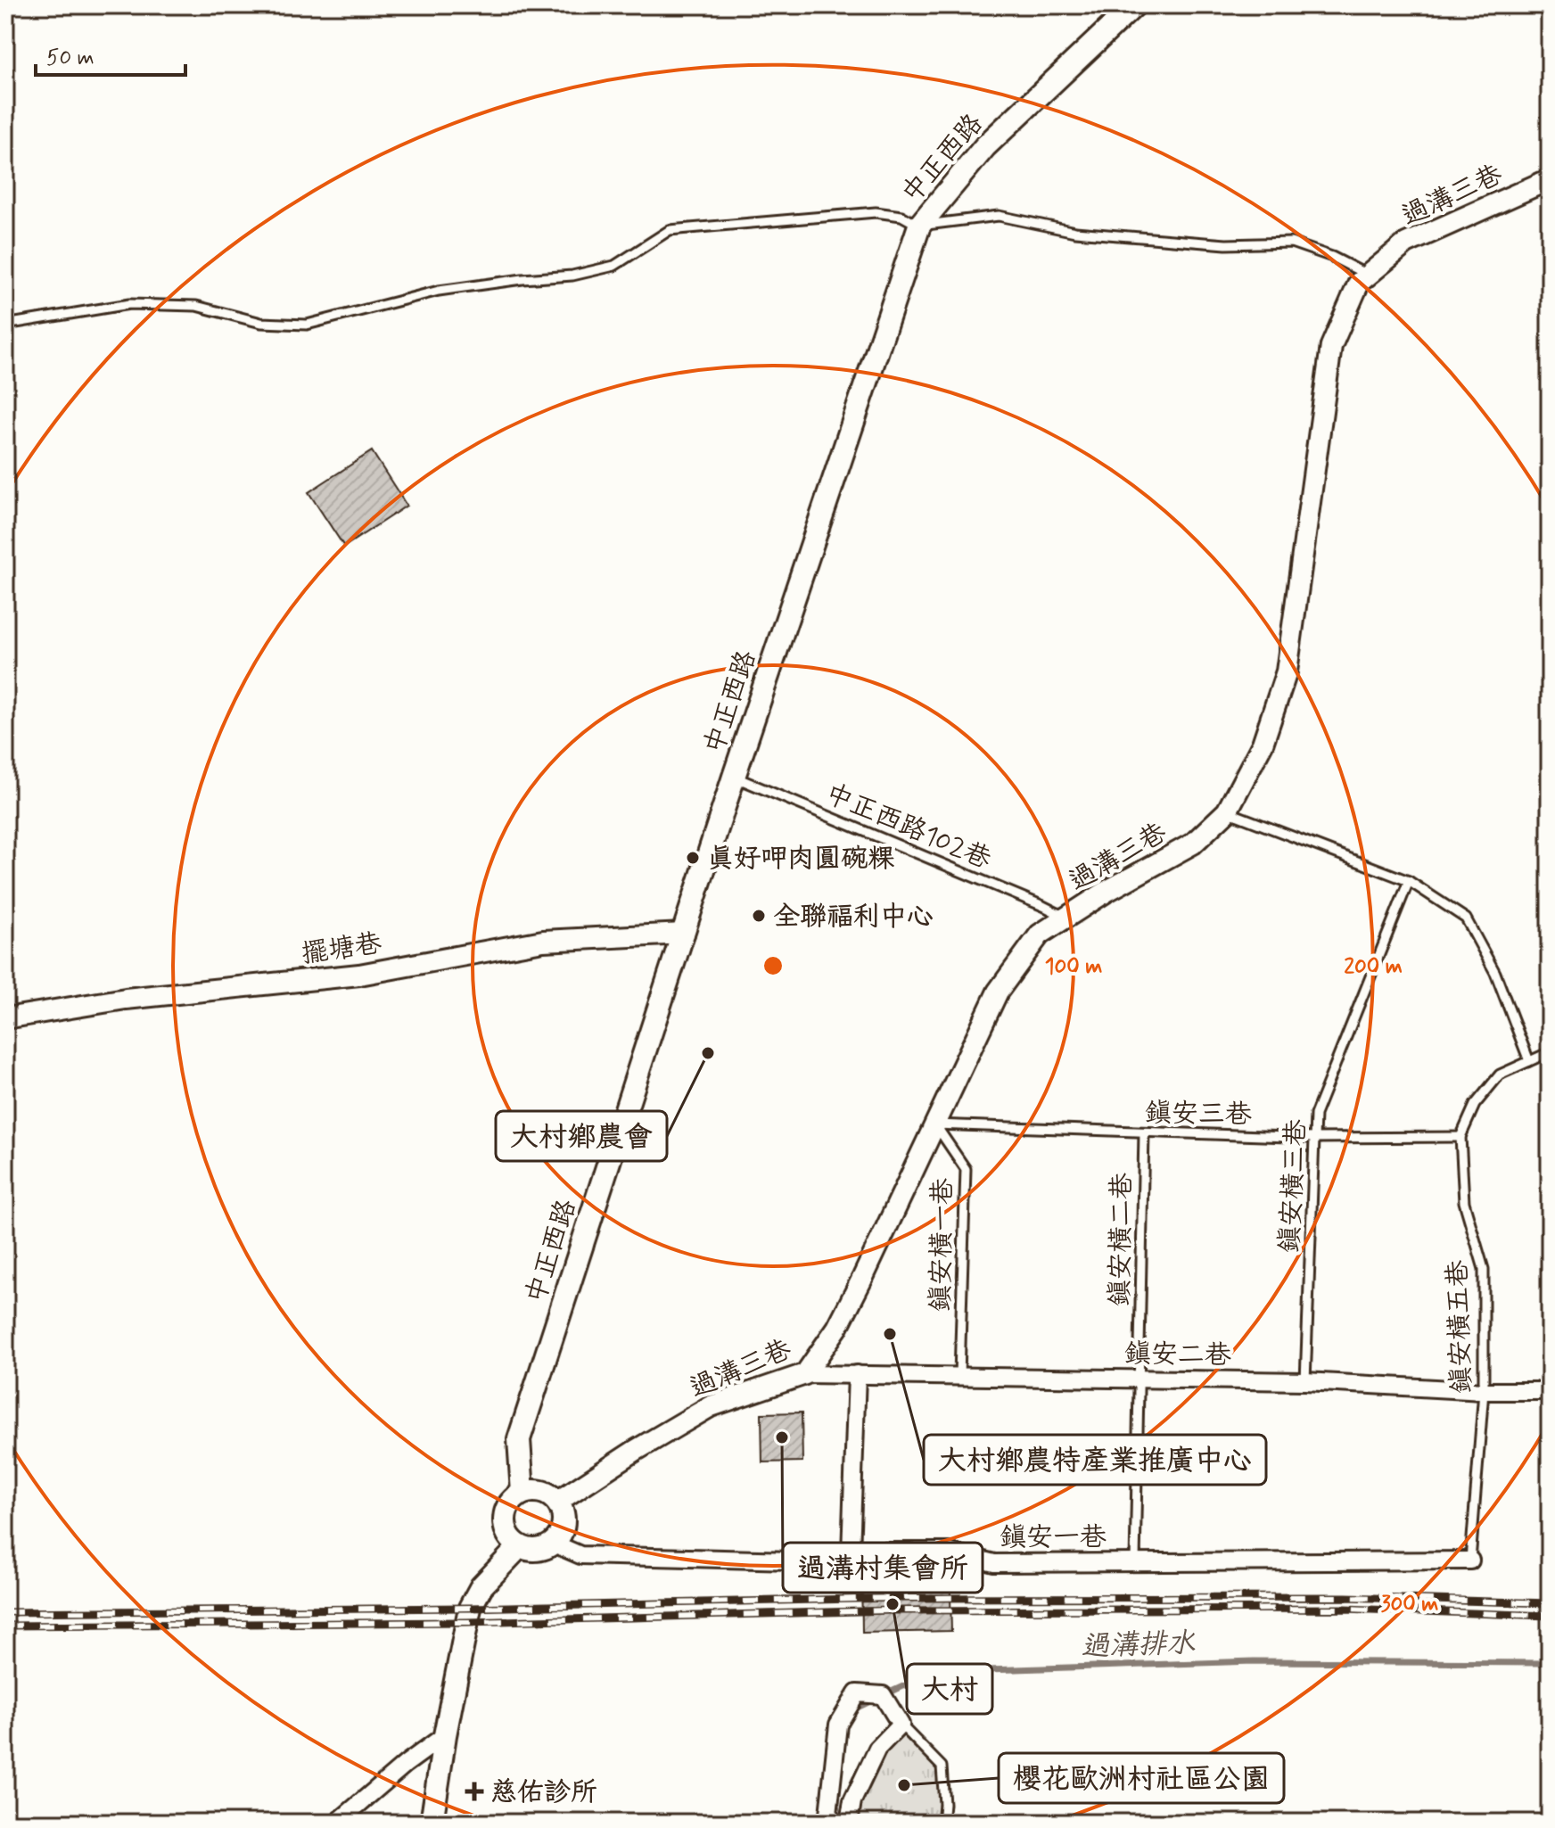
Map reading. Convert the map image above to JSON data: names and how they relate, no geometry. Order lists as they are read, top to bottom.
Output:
{
  "streets": {
    "main road": ["中正西路"],
    "street": [
      "過溝三巷",
      "擺塘巷",
      "鎮安二巷",
      "鎮安一巷"
    ],
    "lane": [
      "中正西路102巷",
      "鎮安三巷",
      "鎮安橫三巷",
      "鎮安橫二巷",
      "鎮安橫一巷",
      "鎮安橫五巷"
    ]
  },
  "crossings": [
    ["中正西路", "過溝三巷"],
    ["中正西路", "中正西路102巷"],
    ["中正西路", "擺塘巷"],
    ["中正西路", "鎮安一巷"],
    ["過溝三巷", "中正西路102巷"],
    ["過溝三巷", "鎮安三巷"],
    ["過溝三巷", "鎮安橫一巷"],
    ["過溝三巷", "鎮安二巷"],
    ["過溝三巷", "鎮安一巷"],
    ["鎮安三巷", "鎮安橫三巷"],
    ["鎮安三巷", "鎮安橫二巷"],
    ["鎮安三巷", "鎮安橫一巷"],
    ["鎮安三巷", "鎮安橫五巷"],
    ["鎮安橫三巷", "鎮安二巷"],
    ["鎮安橫二巷", "鎮安二巷"],
    ["鎮安橫二巷", "鎮安一巷"],
    ["鎮安橫一巷", "鎮安二巷"],
    ["鎮安橫五巷", "鎮安二巷"],
    ["鎮安橫五巷", "鎮安一巷"]
  ],
  "water": ["過溝排水"],
  "places": {
    "other": [
      "真好呷肉圓碗粿",
      "全聯福利中心",
      "大村鄉農會",
      "大村鄉農特產業推廣中心",
      "過溝村集會所",
      "大村",
      "櫻花歐洲村社區公園"
    ],
    "health": ["慈佑診所"]
  },
  "scale_bar": "50 m",
  "rings": ["100 m", "200 m", "300 m"]
}
